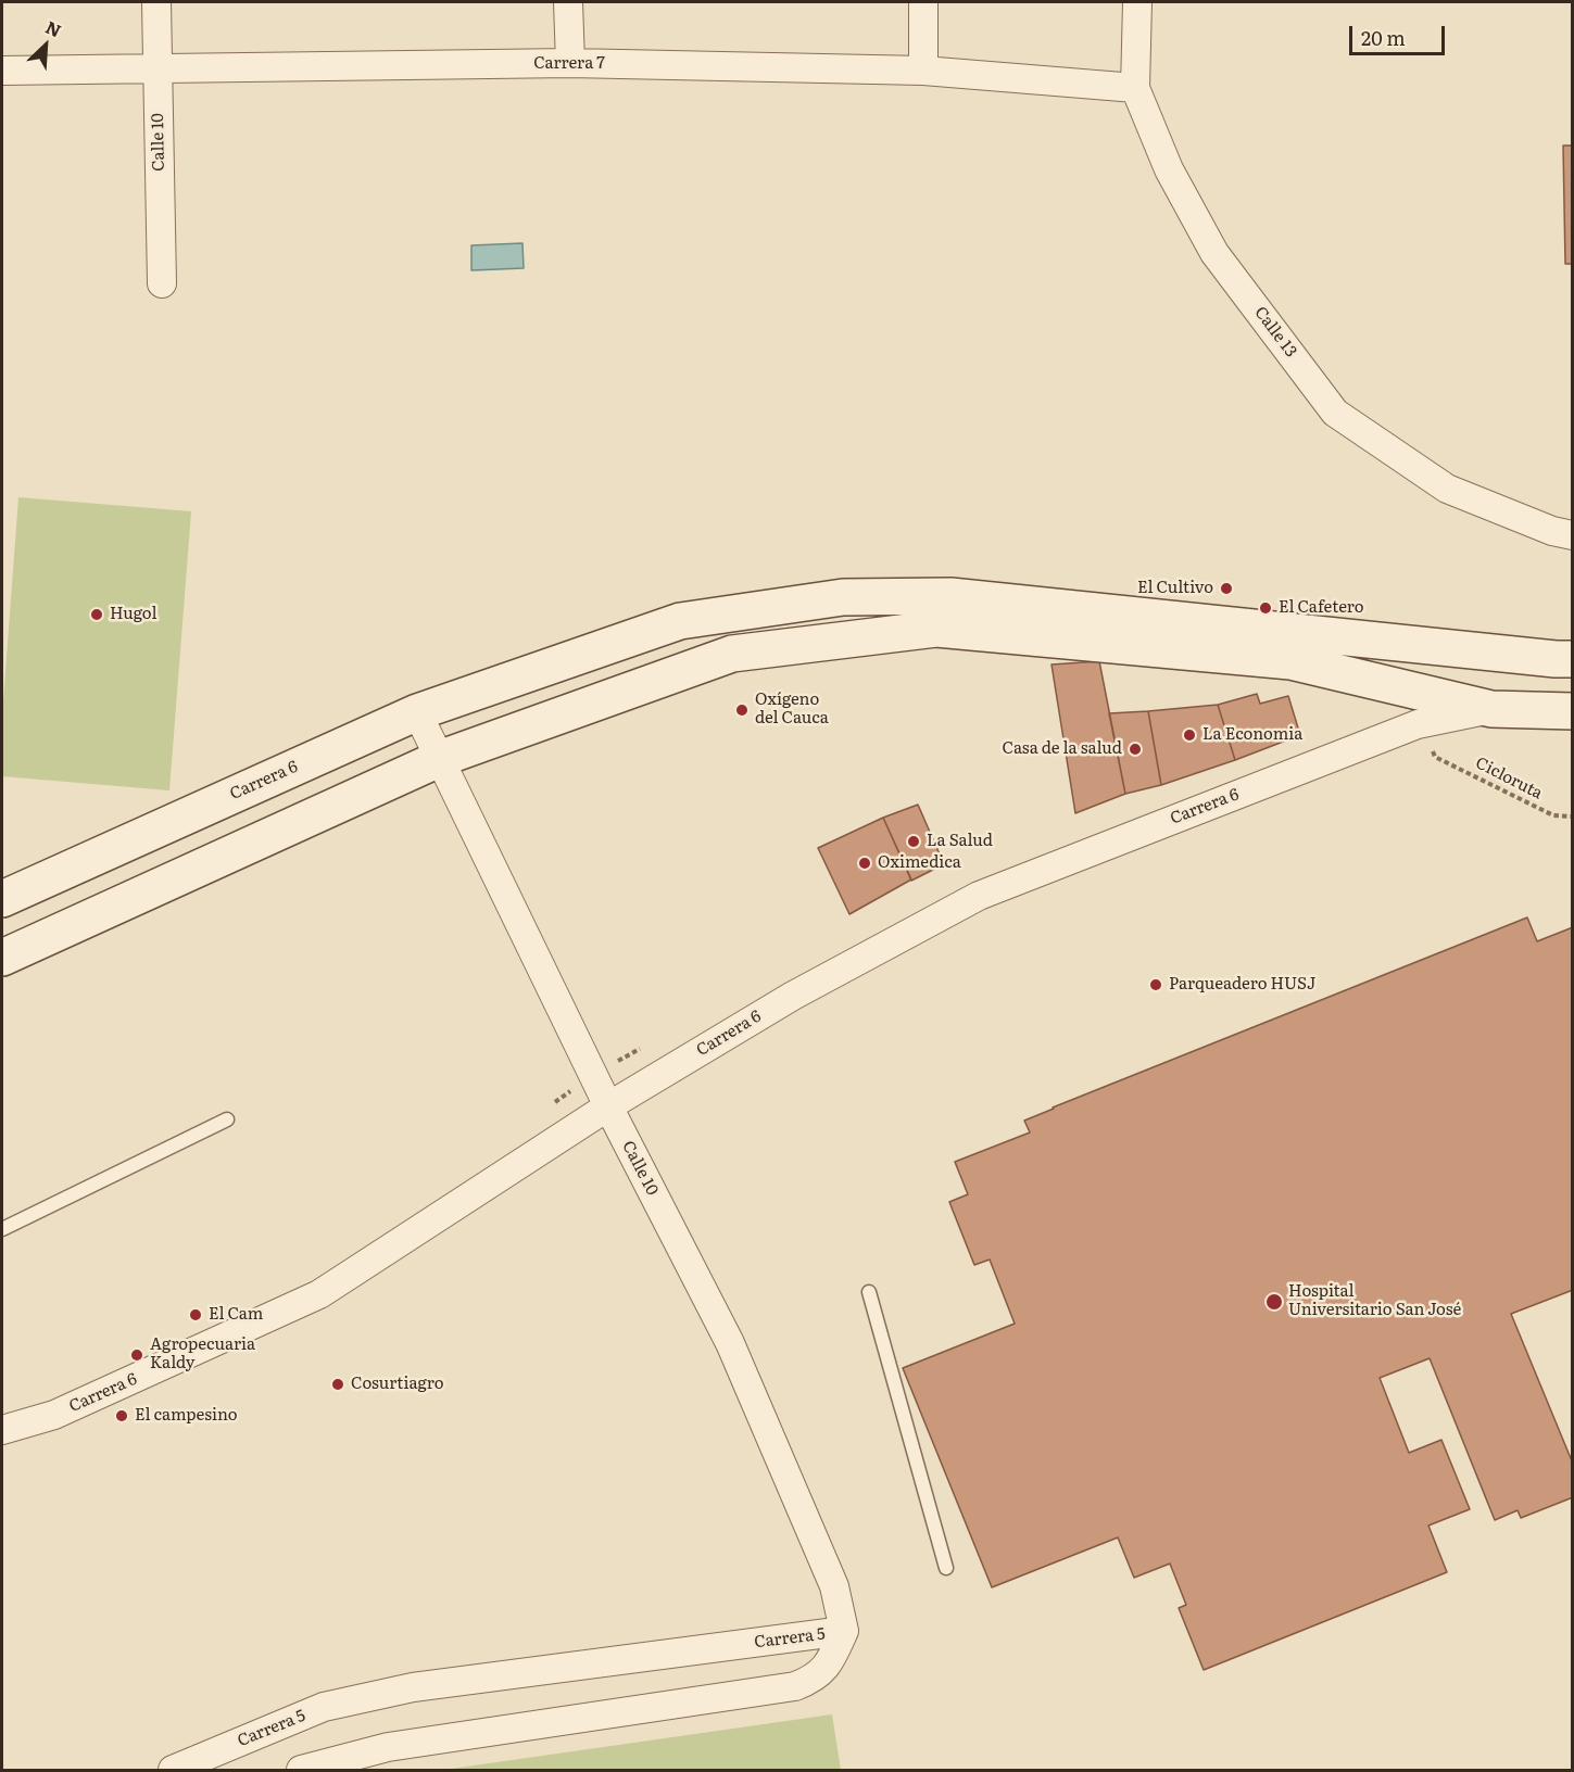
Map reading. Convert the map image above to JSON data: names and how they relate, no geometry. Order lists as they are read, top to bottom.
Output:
{
  "streets": {
    "main road": ["Carrera 6"],
    "street": [
      "Carrera 7",
      "Calle 10",
      "Calle 13",
      "Carrera 5"
    ],
    "path": ["Cicloruta"]
  },
  "crossings": [
    ["Carrera 7", "Calle 10"],
    ["Carrera 7", "Calle 13"],
    ["Calle 10", "Carrera 6"],
    ["Calle 10", "Carrera 5"]
  ],
  "places": [
    "El Cultivo",
    "El Cafetero",
    "Hugol",
    "Oxígeno del Cauca",
    "La Economia",
    "Casa de la salud",
    "La Salud",
    "Oximedica",
    "Parqueadero HUSJ",
    "Hospital Universitario San José",
    "El Cam",
    "Agropecuaria Kaldy",
    "Cosurtiagro",
    "El campesino"
  ],
  "scale_bar": "20 m",
  "north": "top right"
}
